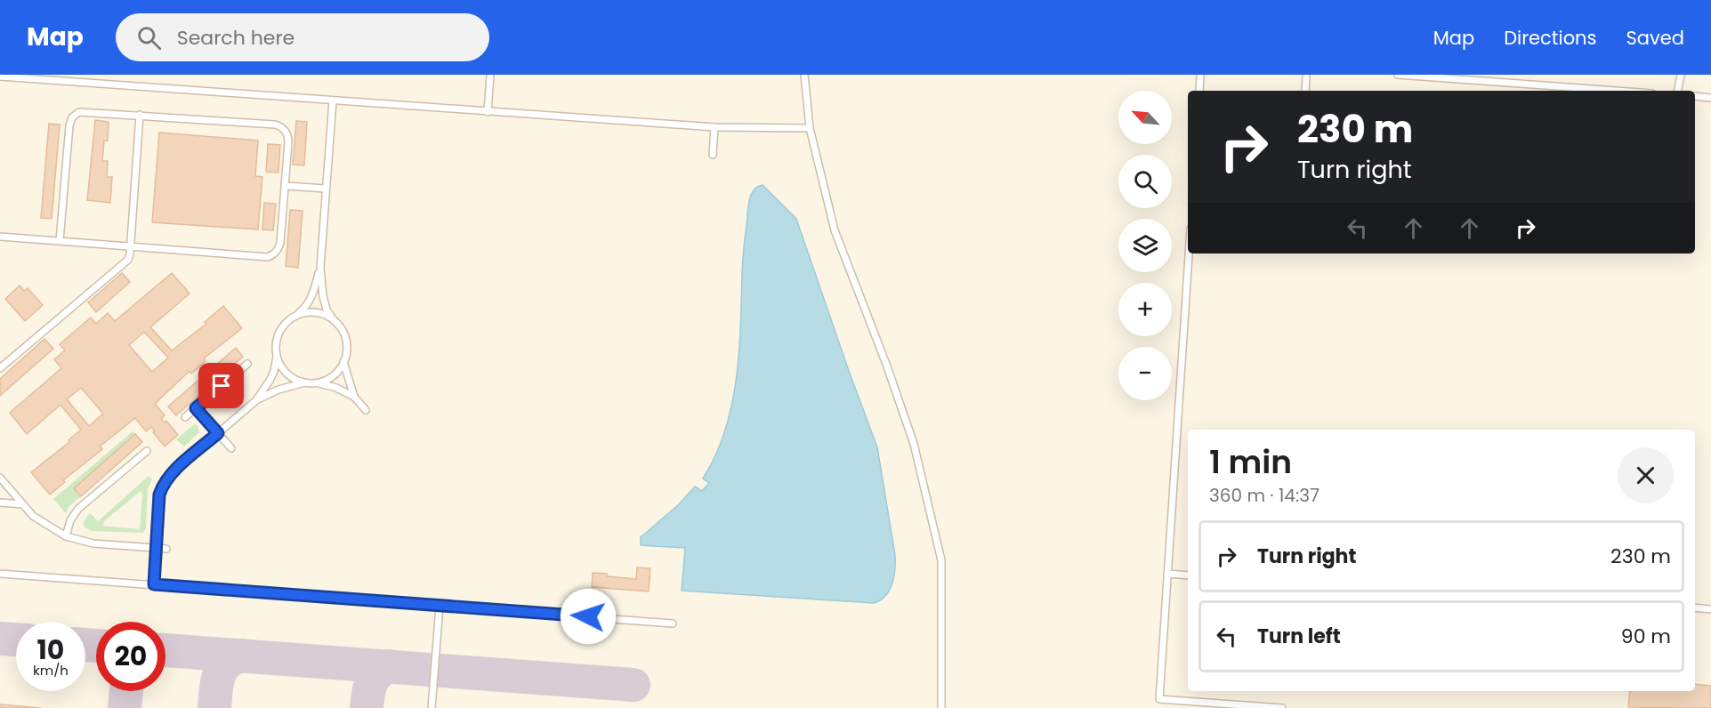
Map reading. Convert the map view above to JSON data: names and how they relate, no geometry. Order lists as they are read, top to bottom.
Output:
{
  "north": "top left",
  "page": {
    "header": "Map",
    "search": "Search here",
    "nav": ["Map", "Directions", "Saved"],
    "map_buttons": ["+", "−"],
    "turn": ["230 m", "Turn right"],
    "heading": ["1 min", "360 m · 14:37"],
    "list": [
      {
        "name": "Turn right",
        "value": "230 m"
      },
      {
        "name": "Turn left",
        "value": "90 m"
      }
    ],
    "speed": "10 km/h",
    "limit": "20"
  }
}
